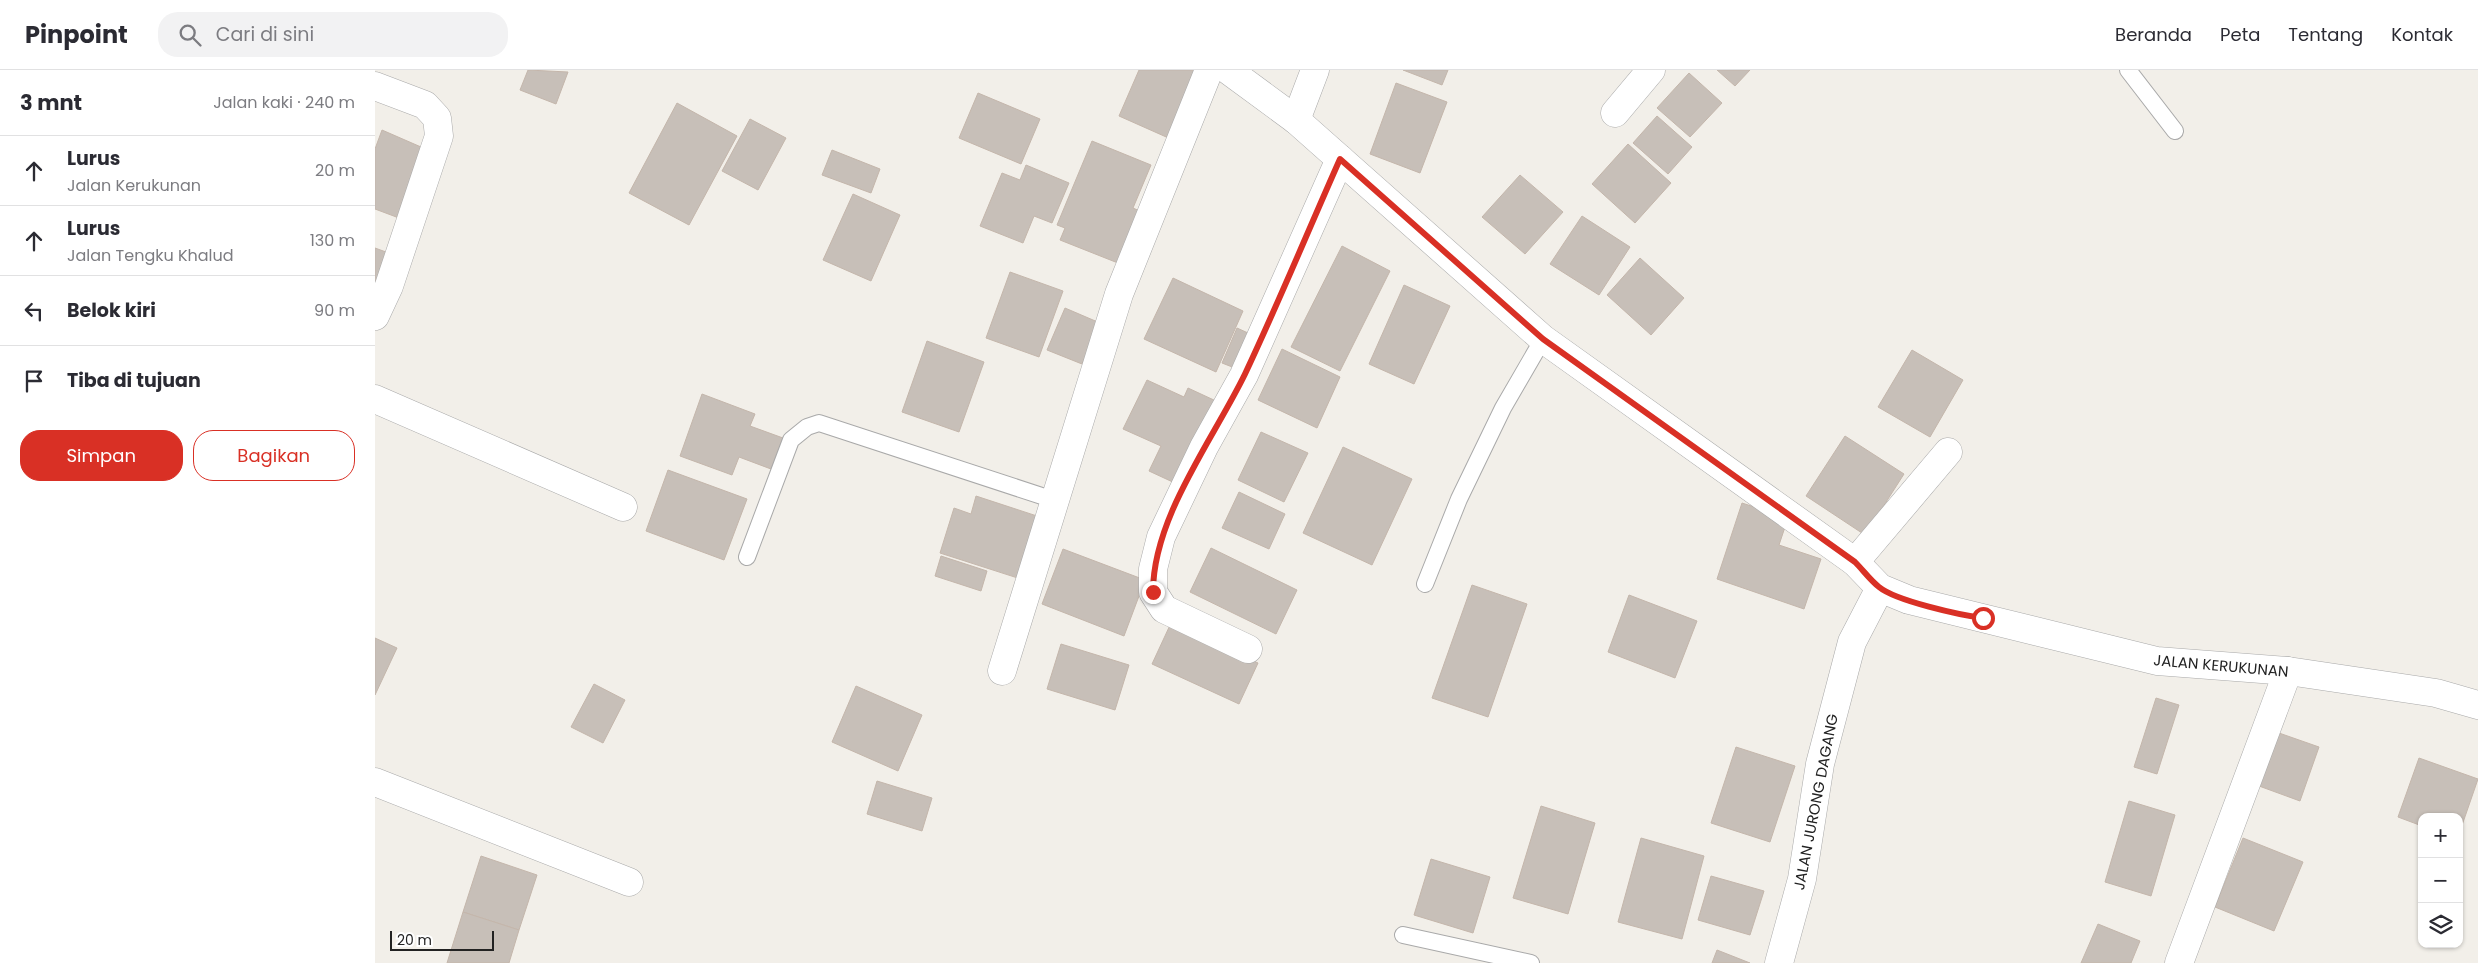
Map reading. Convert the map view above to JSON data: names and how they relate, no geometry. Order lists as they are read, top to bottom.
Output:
{
  "streets": {
    "street": ["JALAN KERUKUNAN", "JALAN JURONG DAGANG"]
  },
  "crossings": [
    ["JALAN KERUKUNAN", "JALAN JURONG DAGANG"]
  ],
  "scale_bar": "20 m",
  "page": {
    "header": "Pinpoint",
    "search": "Cari di sini",
    "nav": [
      "Beranda",
      "Peta",
      "Tentang",
      "Kontak"
    ],
    "heading": ["3 mnt", "Jalan kaki · 240 m"],
    "list": [
      ["Lurus", "Jalan Kerukunan", "20 m"],
      ["Lurus", "Jalan Tengku Khalud", "130 m"],
      ["Belok kiri", "90 m"],
      "Tiba di tujuan"
    ],
    "buttons": ["Simpan", "Bagikan"],
    "map_buttons": ["+", "−"],
    "scale": "20 m"
  }
}
